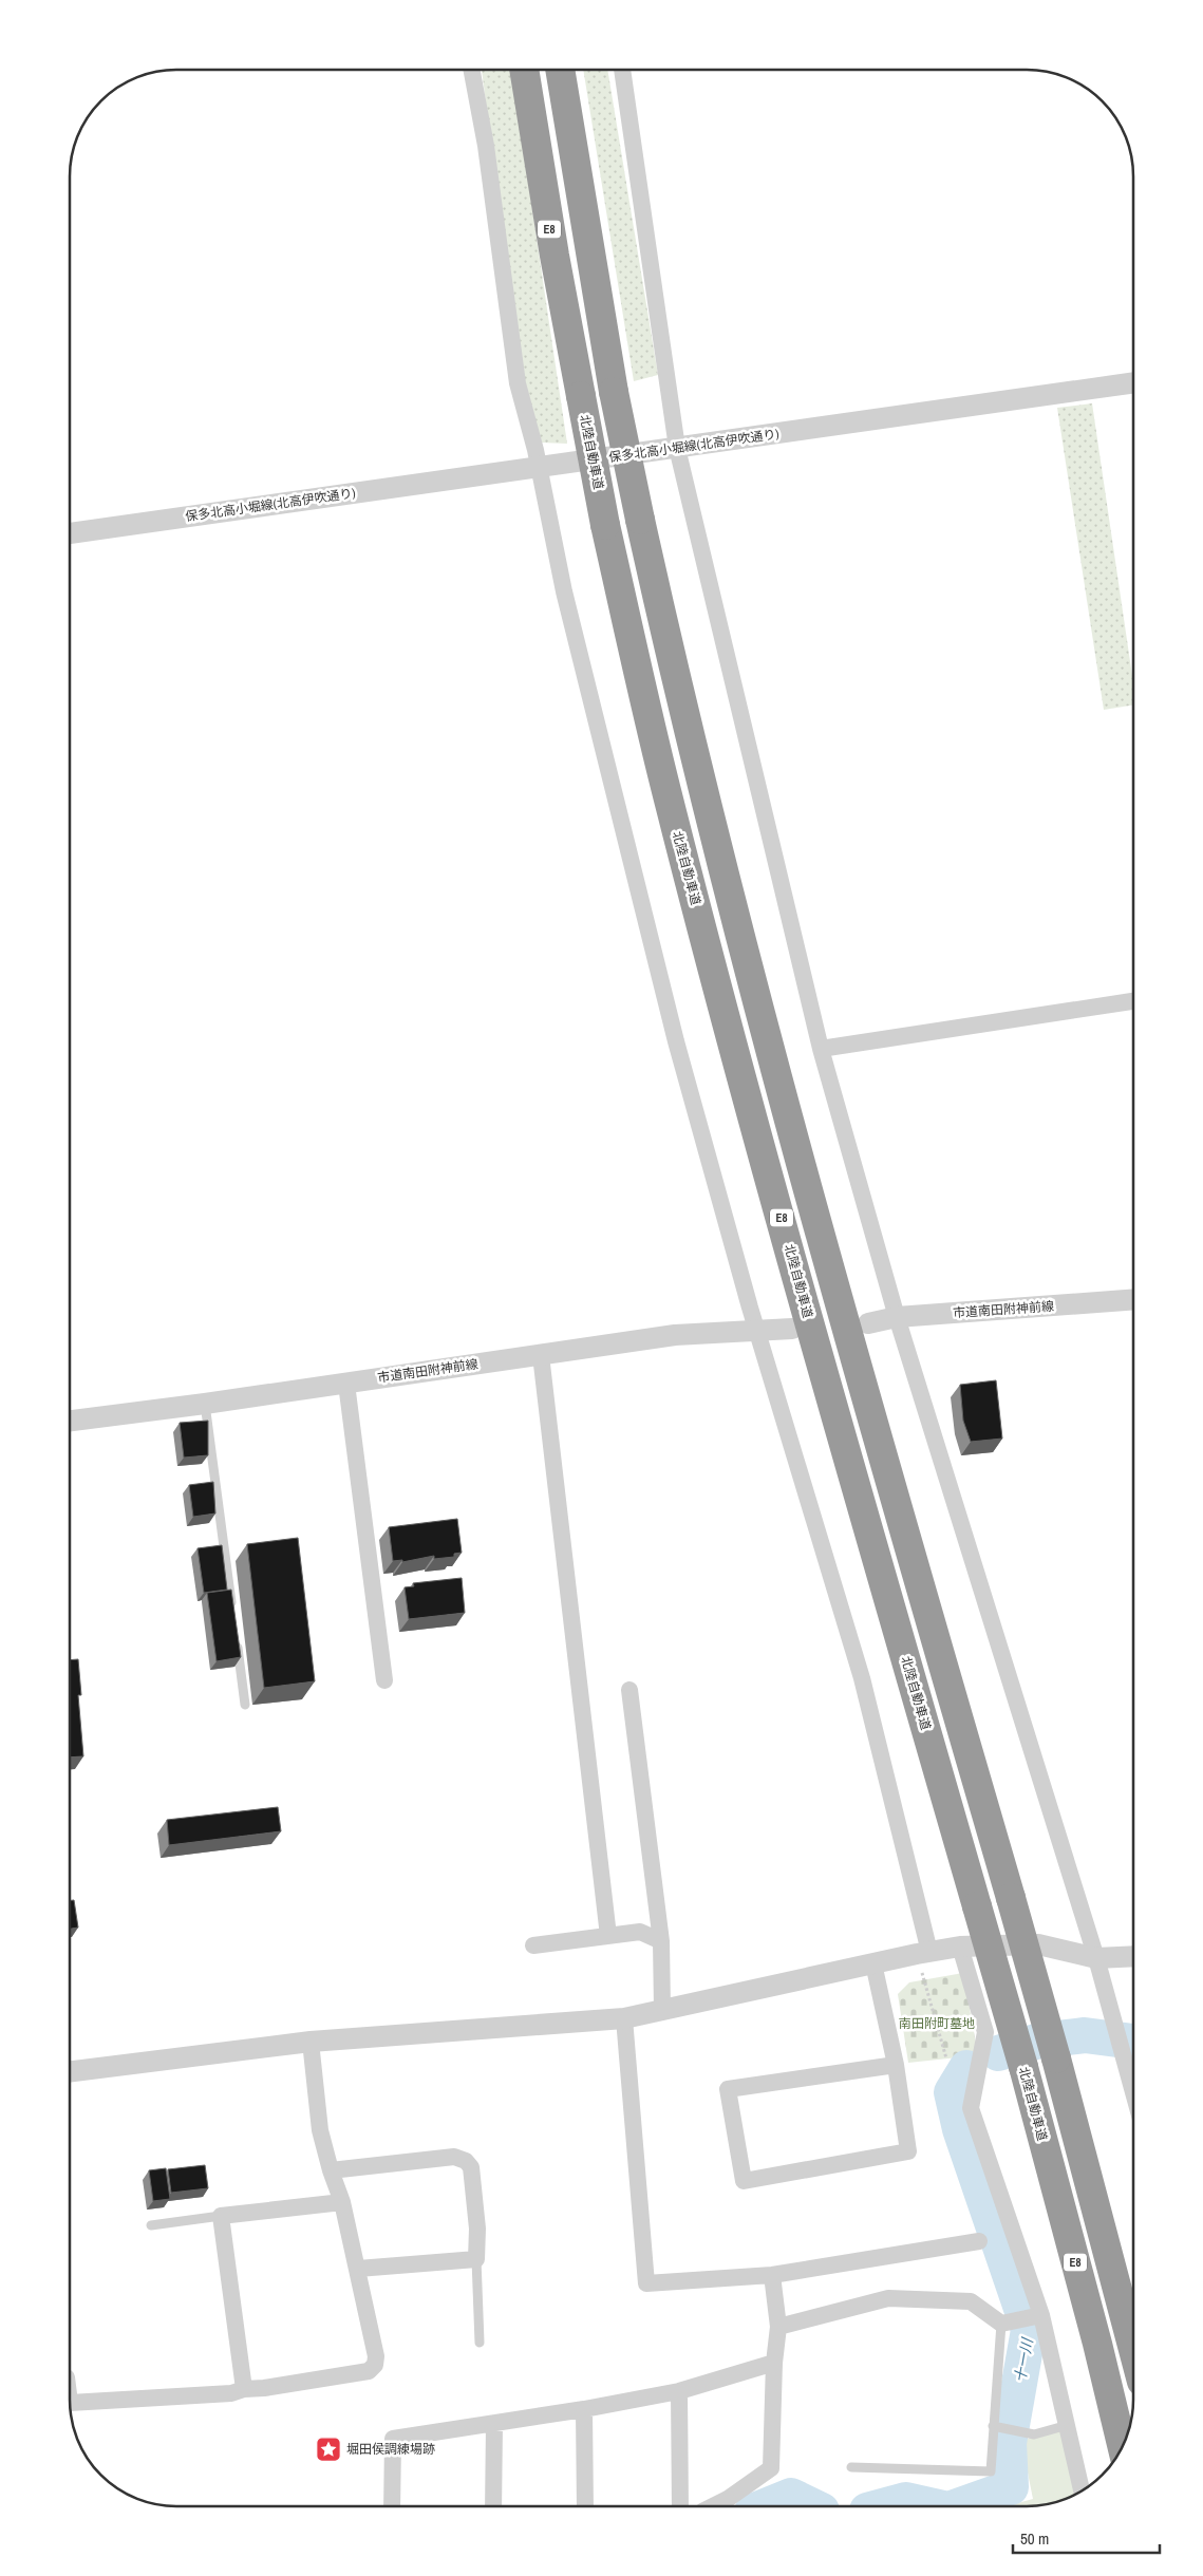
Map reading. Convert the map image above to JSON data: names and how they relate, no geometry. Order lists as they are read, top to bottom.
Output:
{
  "streets": {
    "highway": ["E8", "北陸自動車道"],
    "street": ["保多北高小堀線(北高伊吹通り)", "市道南田附神前線"]
  },
  "water": ["十一川"],
  "parks": ["南田附町墓地"],
  "places": {
    "place": ["堀田侯調練場跡"]
  },
  "scale_bar": "50 m"
}
